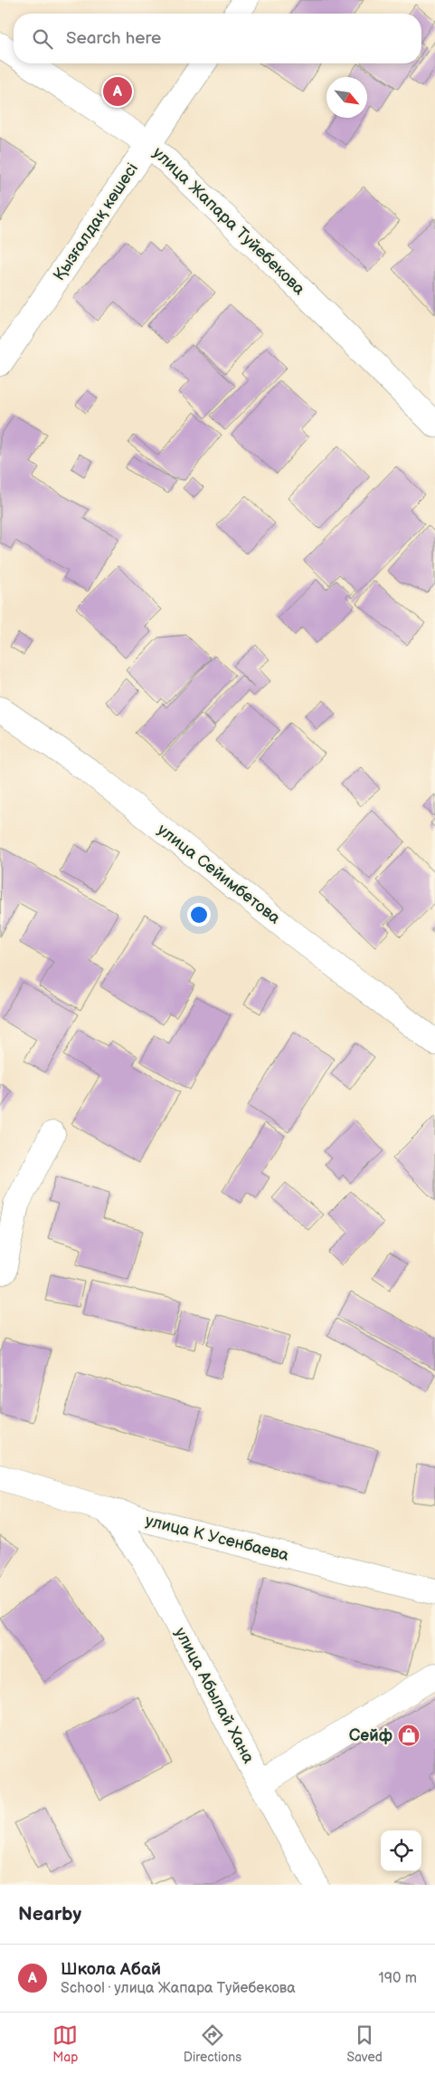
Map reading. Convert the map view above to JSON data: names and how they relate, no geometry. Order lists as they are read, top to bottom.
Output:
{
  "streets": {
    "street": [
      "улица Жапара Туйебекова",
      "Қызғалдақ көшесі",
      "улица Сейимбетова",
      "улица К Усенбаева",
      "улица Абылай Хана"
    ]
  },
  "crossings": [
    ["улица Жапара Туйебекова", "Қызғалдақ көшесі"],
    ["улица К Усенбаева", "улица Абылай Хана"]
  ],
  "places": {
    "shop": ["Сейф"]
  },
  "north": "bottom right",
  "page": {
    "search": "Search here",
    "pins": "A",
    "heading": "Nearby",
    "list": [
      {
        "mark": "A",
        "name": "Школа Абай",
        "note": "School · улица Жапара Туйебекова",
        "value": "190 m"
      }
    ],
    "nav": ["Map", "Directions", "Saved"]
  }
}
